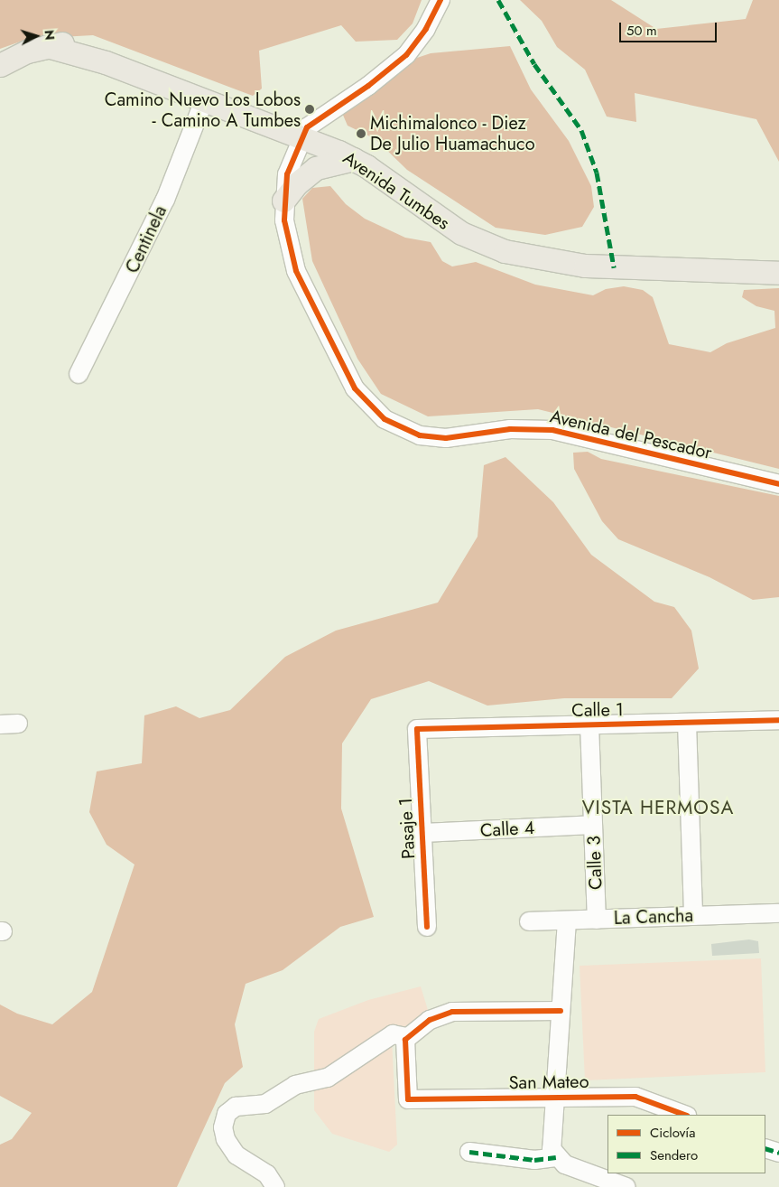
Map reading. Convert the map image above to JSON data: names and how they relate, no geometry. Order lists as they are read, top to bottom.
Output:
{
  "streets": {
    "main road": ["Avenida Tumbes"],
    "street": [
      "Centinela",
      "Avenida del Pescador",
      "Calle 1",
      "Pasaje 1",
      "Calle 4",
      "Calle 3",
      "La Cancha",
      "San Mateo"
    ]
  },
  "crossings": [
    ["Avenida Tumbes", "Centinela"],
    ["Avenida Tumbes", "Avenida del Pescador"],
    ["Calle 1", "Pasaje 1"],
    ["Calle 1", "Calle 3"],
    ["Pasaje 1", "Calle 4"],
    ["Calle 4", "Calle 3"],
    ["Calle 3", "La Cancha"]
  ],
  "districts": ["VISTA HERMOSA"],
  "places": ["Camino Nuevo Los Lobos - Camino A Tumbes", "Michimalonco - Diez De Julio Huamachuco"],
  "legend": ["Ciclovía", "Sendero"],
  "scale_bar": "50 m",
  "north": "right"
}
